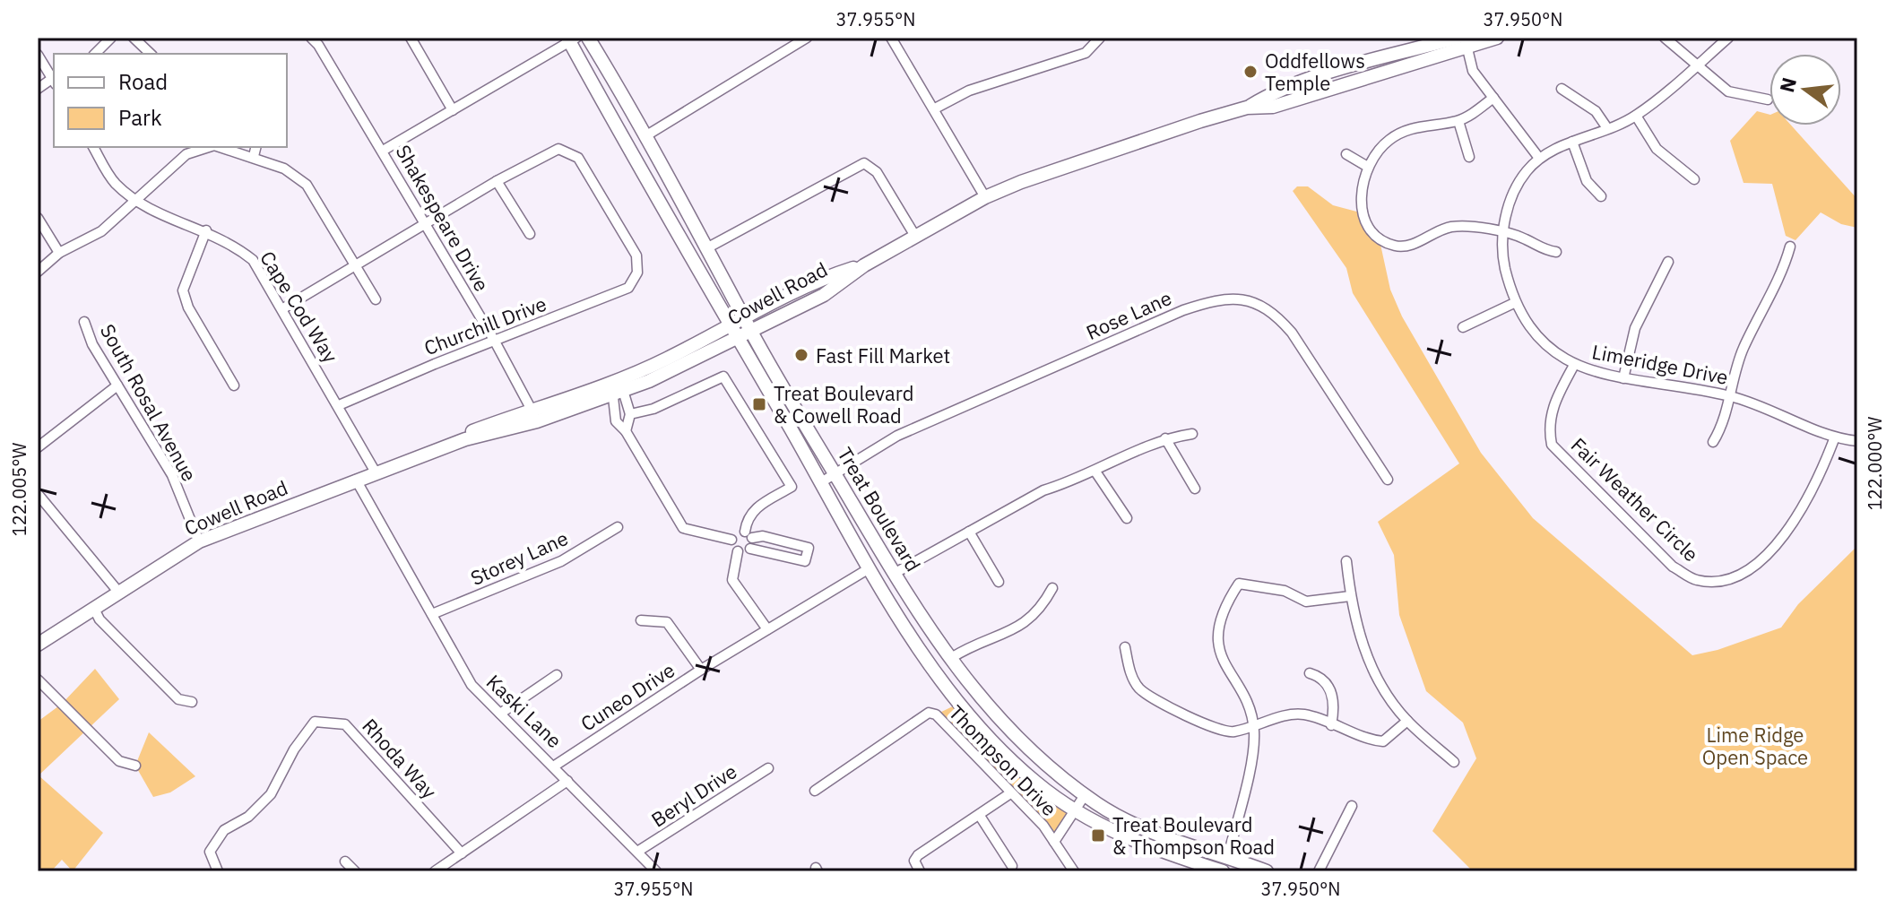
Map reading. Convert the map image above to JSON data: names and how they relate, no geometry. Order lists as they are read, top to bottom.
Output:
{
  "streets": {
    "main road": ["Cowell Road", "Treat Boulevard"],
    "street": [
      "Shakespeare Drive",
      "Cape Cod Way",
      "Rose Lane",
      "Churchill Drive",
      "Limeridge Drive",
      "South Rosal Avenue",
      "Fair Weather Circle",
      "Storey Lane",
      "Cuneo Drive",
      "Kaski Lane",
      "Rhoda Way",
      "Thompson Drive",
      "Beryl Drive"
    ]
  },
  "crossings": [
    ["Shakespeare Drive", "Cowell Road"],
    ["Shakespeare Drive", "Churchill Drive"],
    ["Cowell Road", "Cape Cod Way"],
    ["Cowell Road", "South Rosal Avenue"],
    ["Cowell Road", "Treat Boulevard"],
    ["Cowell Road", "Kaski Lane"],
    ["Cape Cod Way", "Churchill Drive"],
    ["Rose Lane", "Treat Boulevard"],
    ["Limeridge Drive", "Fair Weather Circle"],
    ["Treat Boulevard", "Cuneo Drive"],
    ["Storey Lane", "Kaski Lane"],
    ["Cuneo Drive", "Kaski Lane"],
    ["Kaski Lane", "Beryl Drive"]
  ],
  "parks": ["Lime Ridge Open Space"],
  "places": {
    "other": ["Oddfellows Temple", "Fast Fill Market"],
    "transit": ["Treat Boulevard & Cowell Road", "Treat Boulevard & Thompson Road"]
  },
  "legend": ["Road", "Park"],
  "north": "left",
  "coordinates": [
    "37.955°N",
    "37.950°N",
    "122.000°W",
    "122.005°W"
  ]
}
